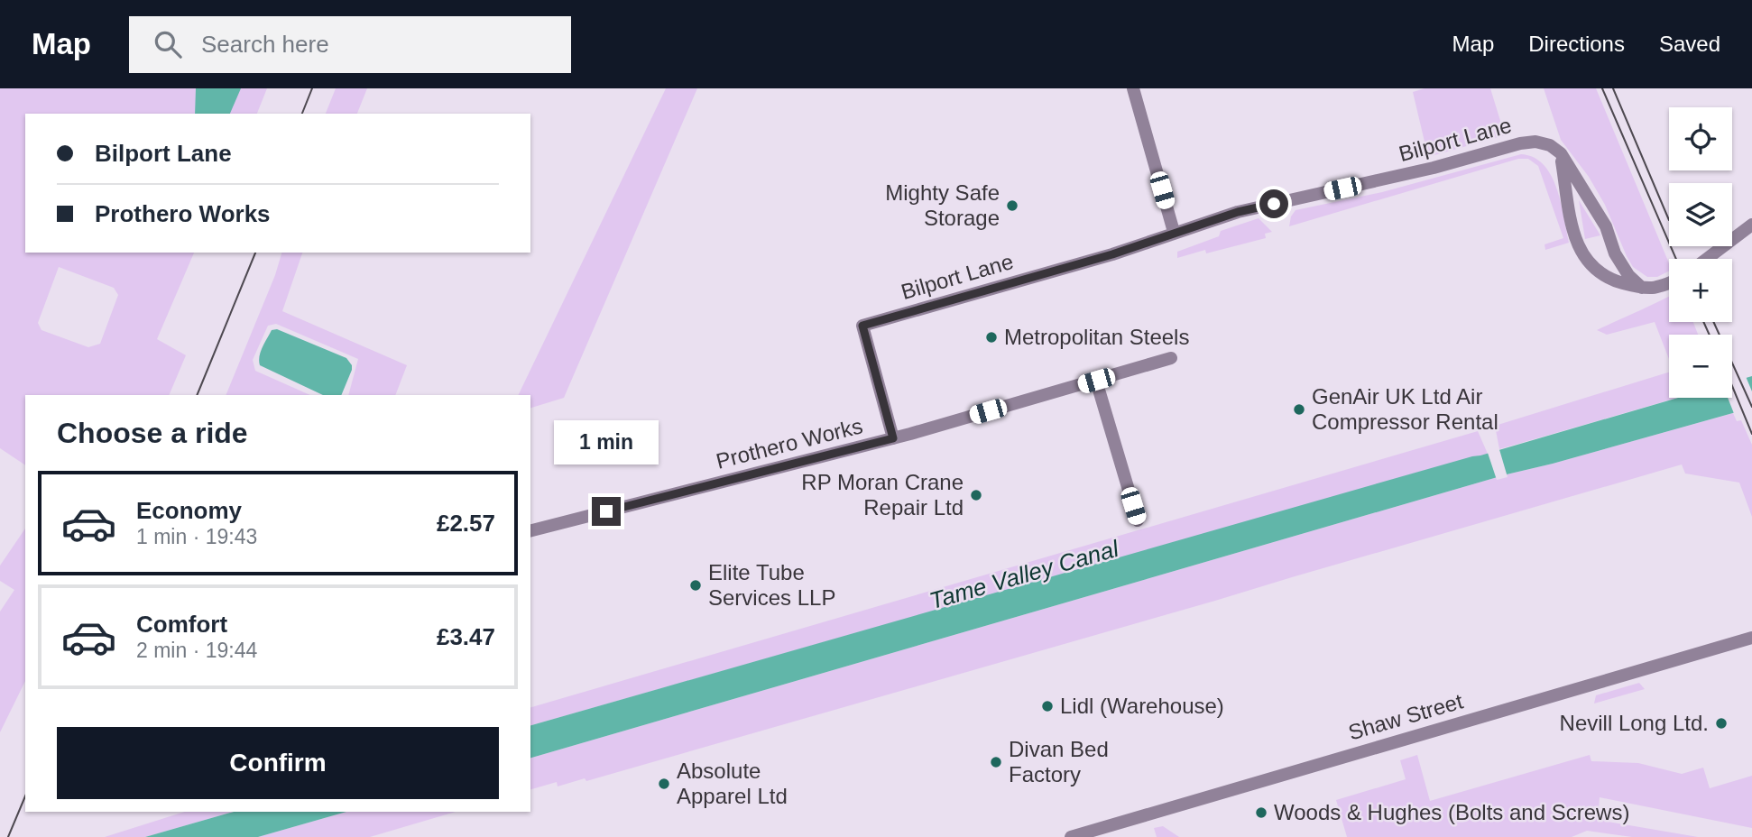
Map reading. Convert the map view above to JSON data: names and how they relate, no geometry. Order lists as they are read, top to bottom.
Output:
{
  "streets": {
    "street": ["Bilport Lane", "Prothero Works", "Shaw Street"]
  },
  "crossings": [
    ["Bilport Lane", "Prothero Works"]
  ],
  "water": ["Tame Valley Canal"],
  "places": [
    "Mighty Safe Storage",
    "Metropolitan Steels",
    "GenAir UK Ltd Air Compressor Rental",
    "RP Moran Crane Repair Ltd",
    "Elite Tube Services LLP",
    "Lidl (Warehouse)",
    "Nevill Long Ltd.",
    "Divan Bed Factory",
    "Absolute Apparel Ltd",
    "Woods & Hughes (Bolts and Screws)"
  ],
  "page": {
    "header": "Map",
    "search": "Search here",
    "nav": ["Map", "Directions", "Saved"],
    "map_buttons": ["+", "−"],
    "banner": ["Bilport Lane", "Prothero Works"],
    "heading": "Choose a ride",
    "bubble": "1 min",
    "list": [
      {
        "name": "Economy",
        "note": "1 min · 19:43",
        "value": "£2.57"
      },
      {
        "name": "Comfort",
        "note": "2 min · 19:44",
        "value": "£3.47"
      }
    ],
    "buttons": "Confirm"
  }
}
